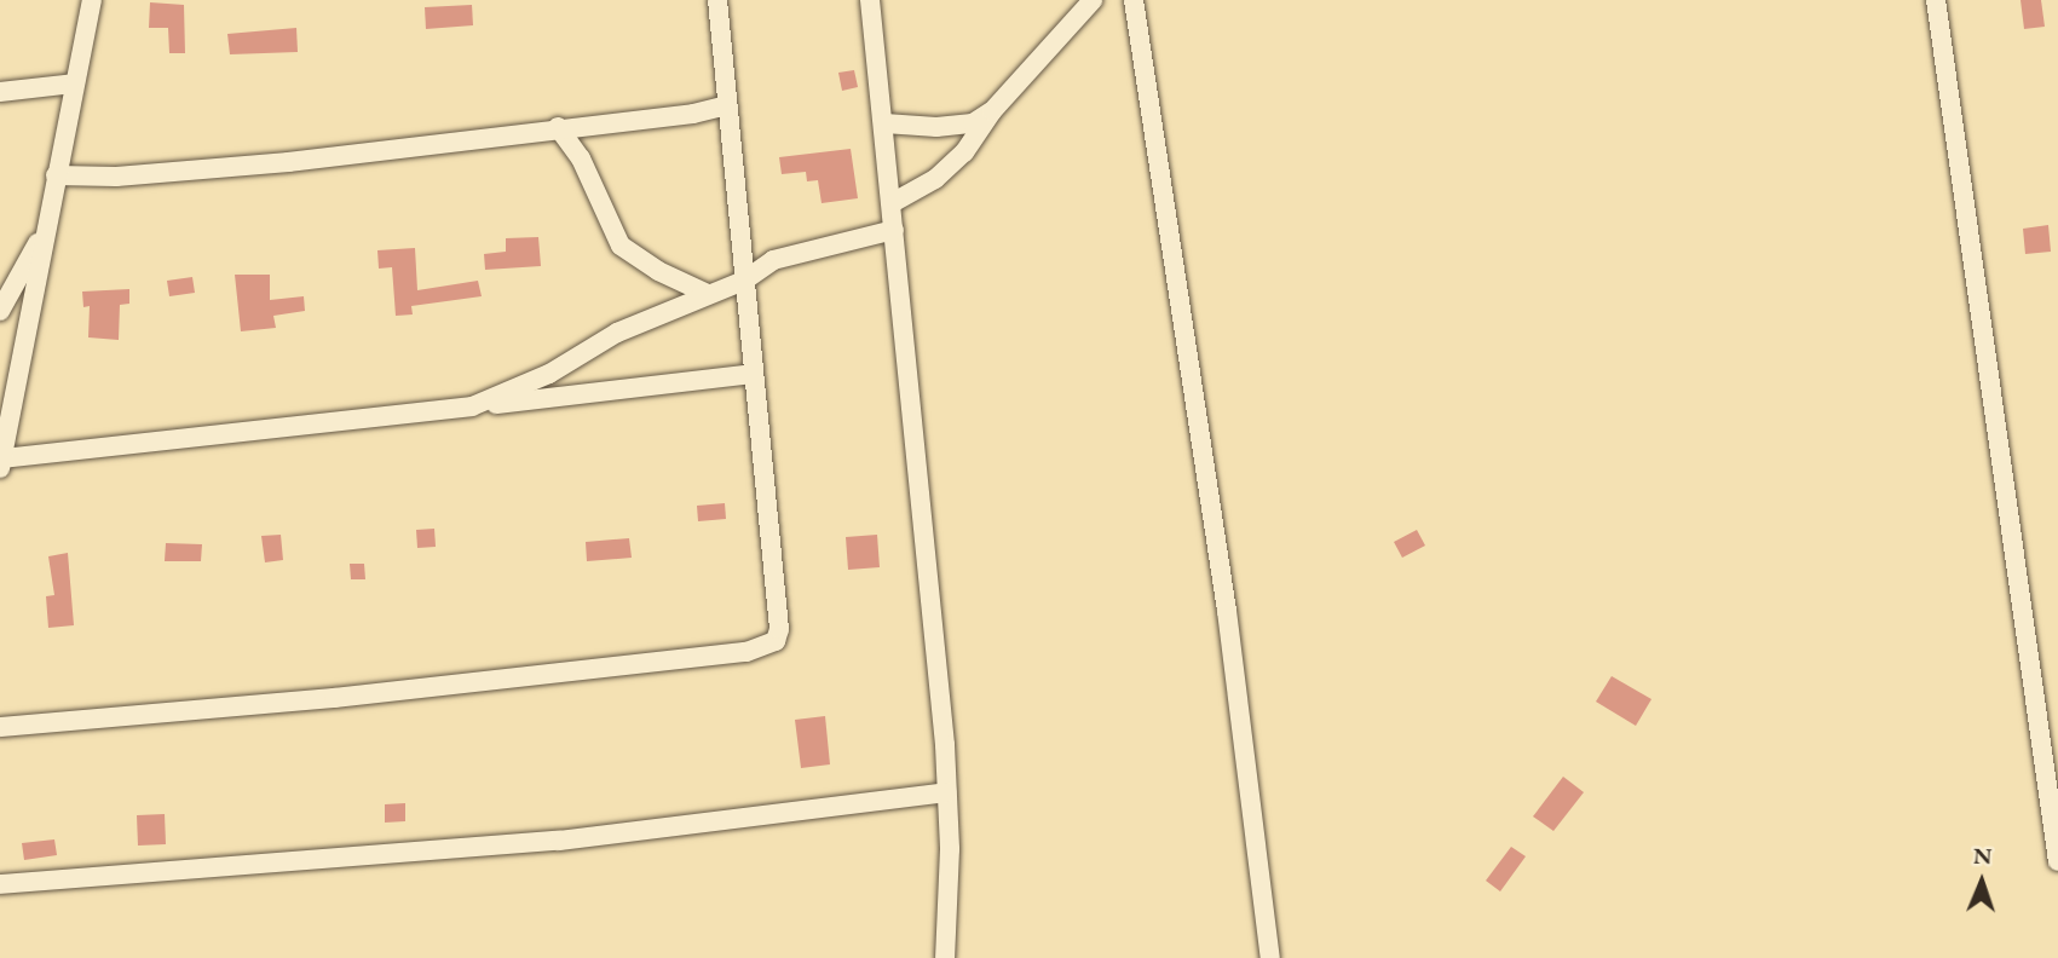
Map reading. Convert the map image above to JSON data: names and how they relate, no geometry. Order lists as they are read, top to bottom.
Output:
{
  "north": "top"
}
